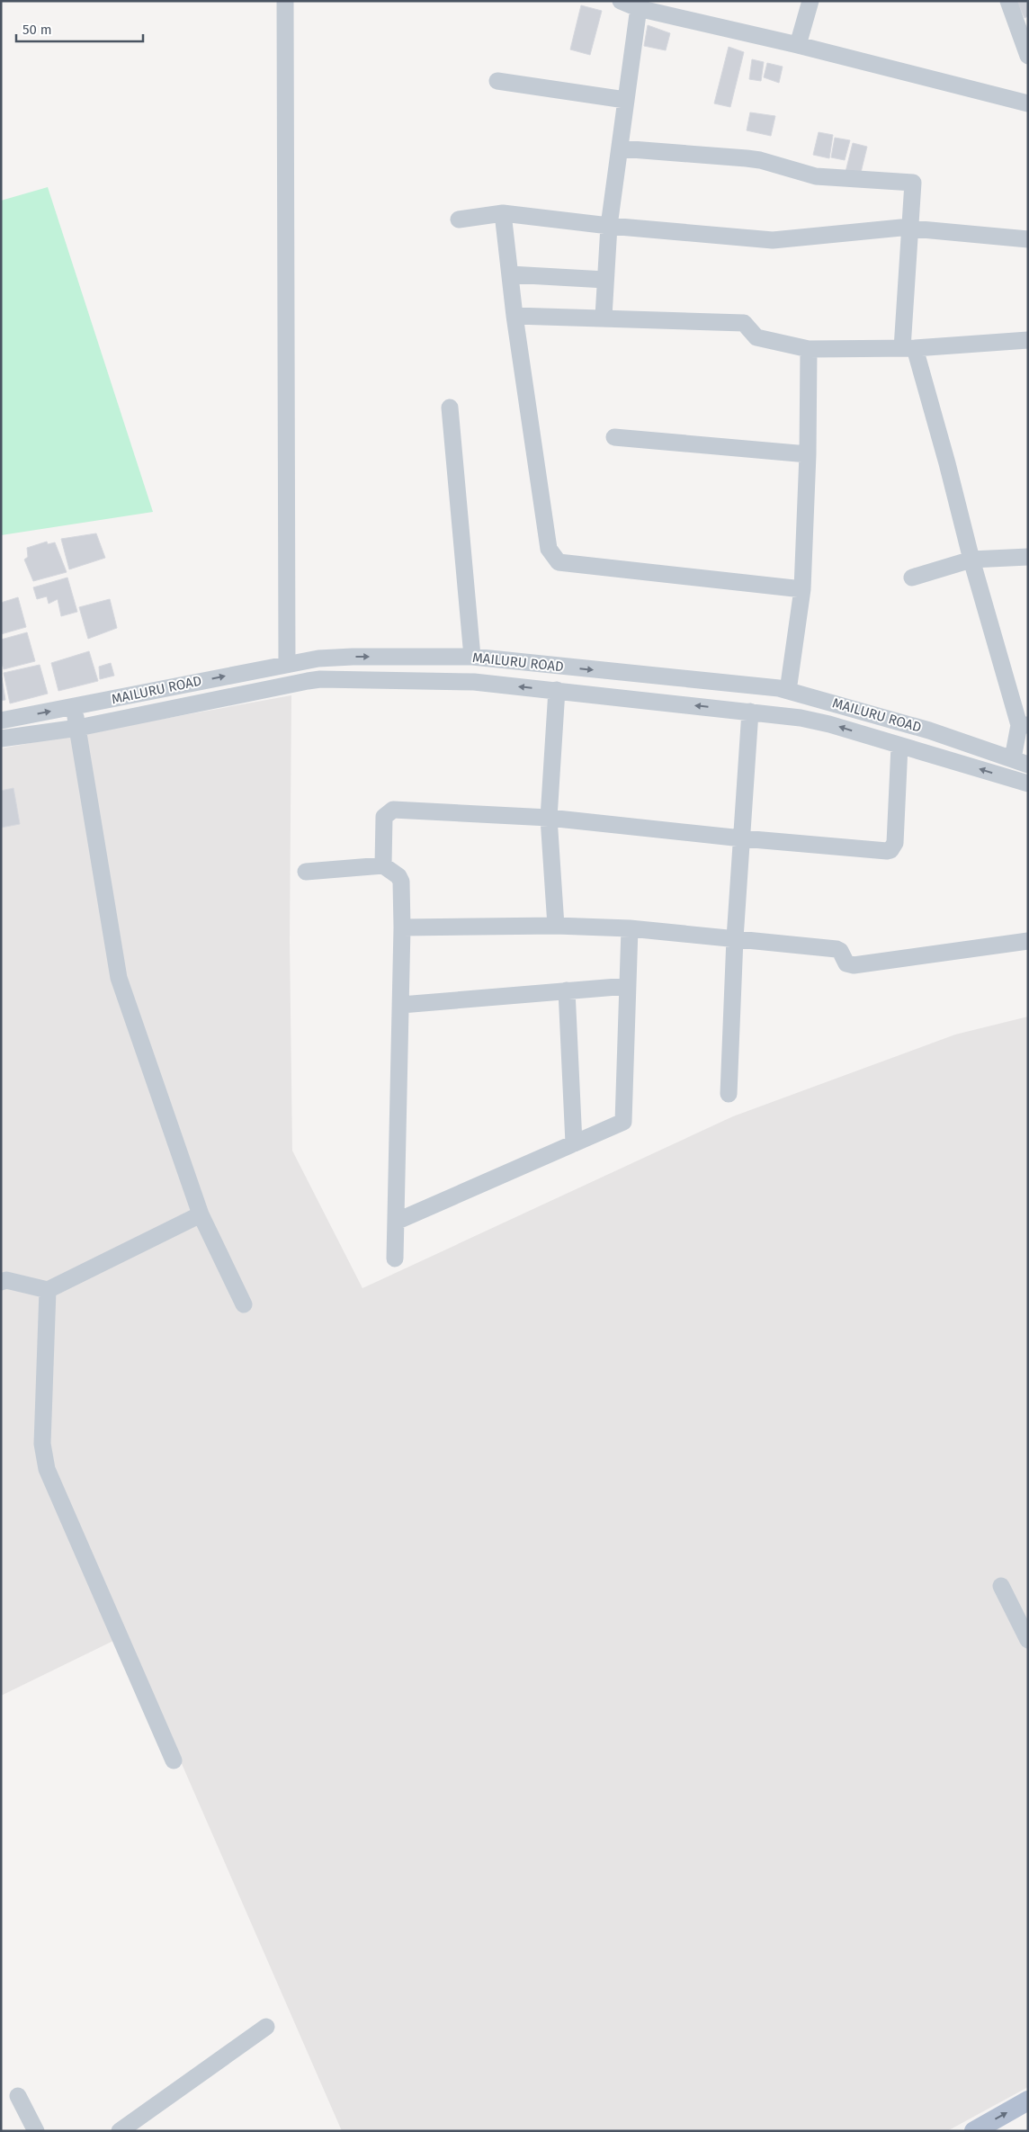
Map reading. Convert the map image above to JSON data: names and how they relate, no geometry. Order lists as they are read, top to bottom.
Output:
{
  "streets": {
    "street": ["MAILURU ROAD"]
  },
  "scale_bar": "50 m"
}
